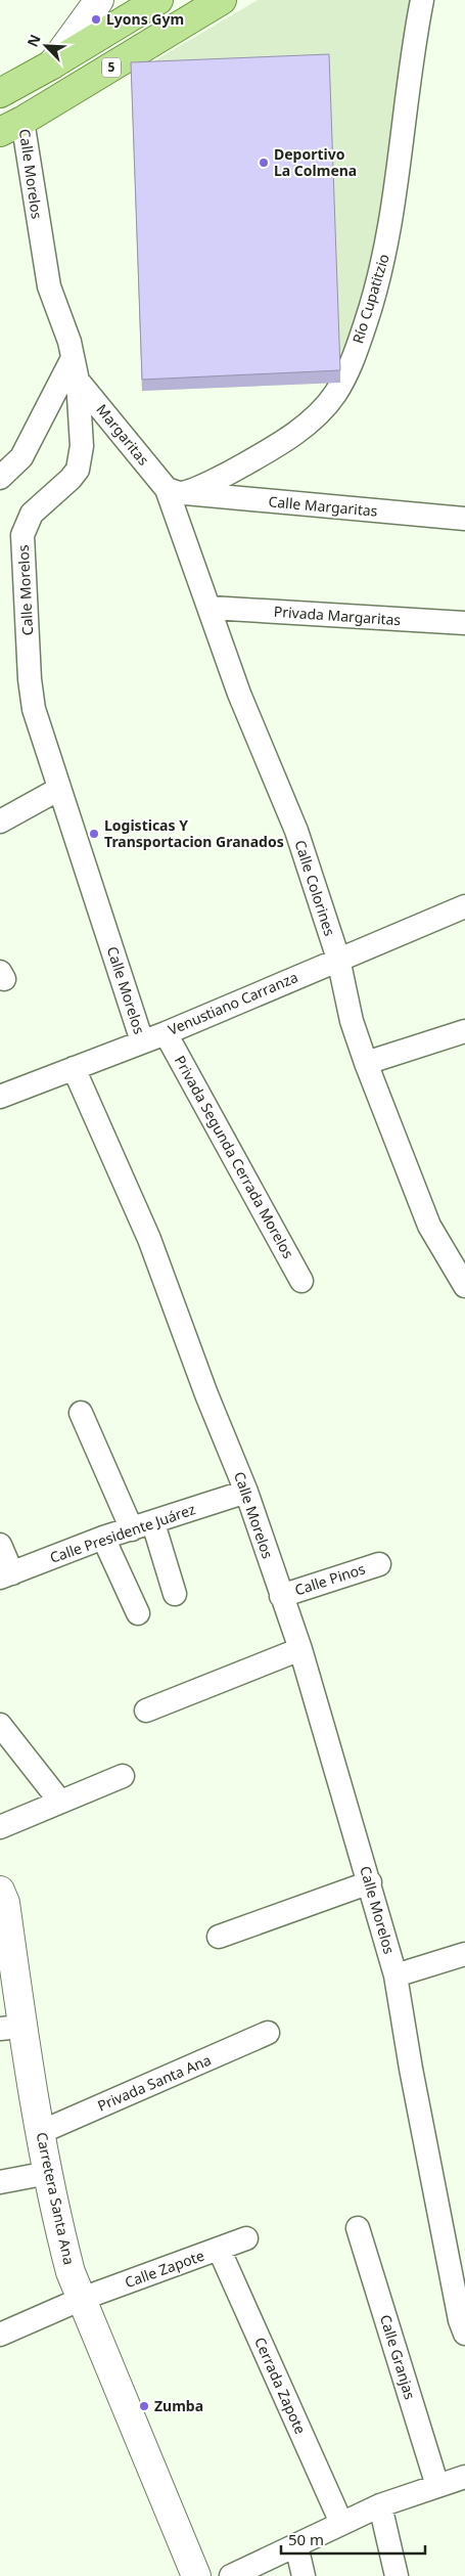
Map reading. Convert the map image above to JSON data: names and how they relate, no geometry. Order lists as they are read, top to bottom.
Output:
{
  "streets": {
    "main road": ["5", "Carretera Santa Ana"],
    "street": [
      "Calle Morelos",
      "Río Cupatitzio",
      "Margaritas",
      "Calle Margaritas",
      "Privada Margaritas",
      "Calle Colorines",
      "Venustiano Carranza",
      "Privada Segunda Cerrada Morelos",
      "Calle Presidente Juárez",
      "Calle Pinos",
      "Privada Santa Ana",
      "Calle Zapote",
      "Calle Granjas",
      "Cerrada Zapote"
    ]
  },
  "crossings": [
    ["5", "Calle Morelos"],
    ["Calle Morelos", "Margaritas"],
    ["Calle Morelos", "Venustiano Carranza"],
    ["Calle Morelos", "Calle Presidente Juárez"],
    ["Calle Morelos", "Calle Pinos"],
    ["Río Cupatitzio", "Margaritas"],
    ["Río Cupatitzio", "Calle Margaritas"],
    ["Río Cupatitzio", "Calle Colorines"],
    ["Margaritas", "Calle Margaritas"],
    ["Margaritas", "Calle Colorines"],
    ["Calle Margaritas", "Calle Colorines"],
    ["Privada Margaritas", "Calle Colorines"],
    ["Calle Colorines", "Venustiano Carranza"],
    ["Venustiano Carranza", "Privada Segunda Cerrada Morelos"],
    ["Privada Santa Ana", "Carretera Santa Ana"],
    ["Carretera Santa Ana", "Calle Zapote"],
    ["Calle Zapote", "Cerrada Zapote"]
  ],
  "places": [
    "Lyons Gym",
    "Deportivo La Colmena",
    "Logisticas Y Transportacion Granados",
    "Zumba"
  ],
  "scale_bar": "50 m",
  "north": "top left"
}
